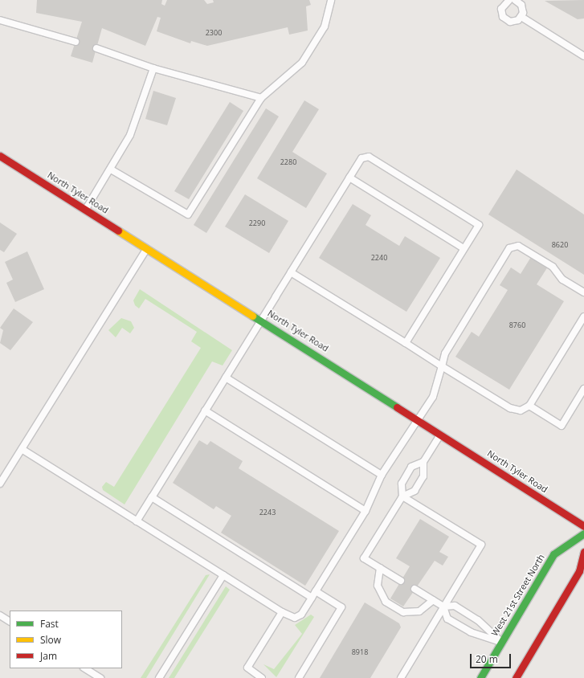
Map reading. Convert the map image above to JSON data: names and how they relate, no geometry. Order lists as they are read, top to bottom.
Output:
{
  "streets": {
    "main road": ["North Tyler Road", "West 21st Street North"]
  },
  "house_numbers": [
    "2300",
    "2280",
    "2290",
    "8620",
    "2240",
    "8760",
    "2243",
    "8918"
  ],
  "legend": ["Fast", "Slow", "Jam"],
  "scale_bar": "20 m"
}
